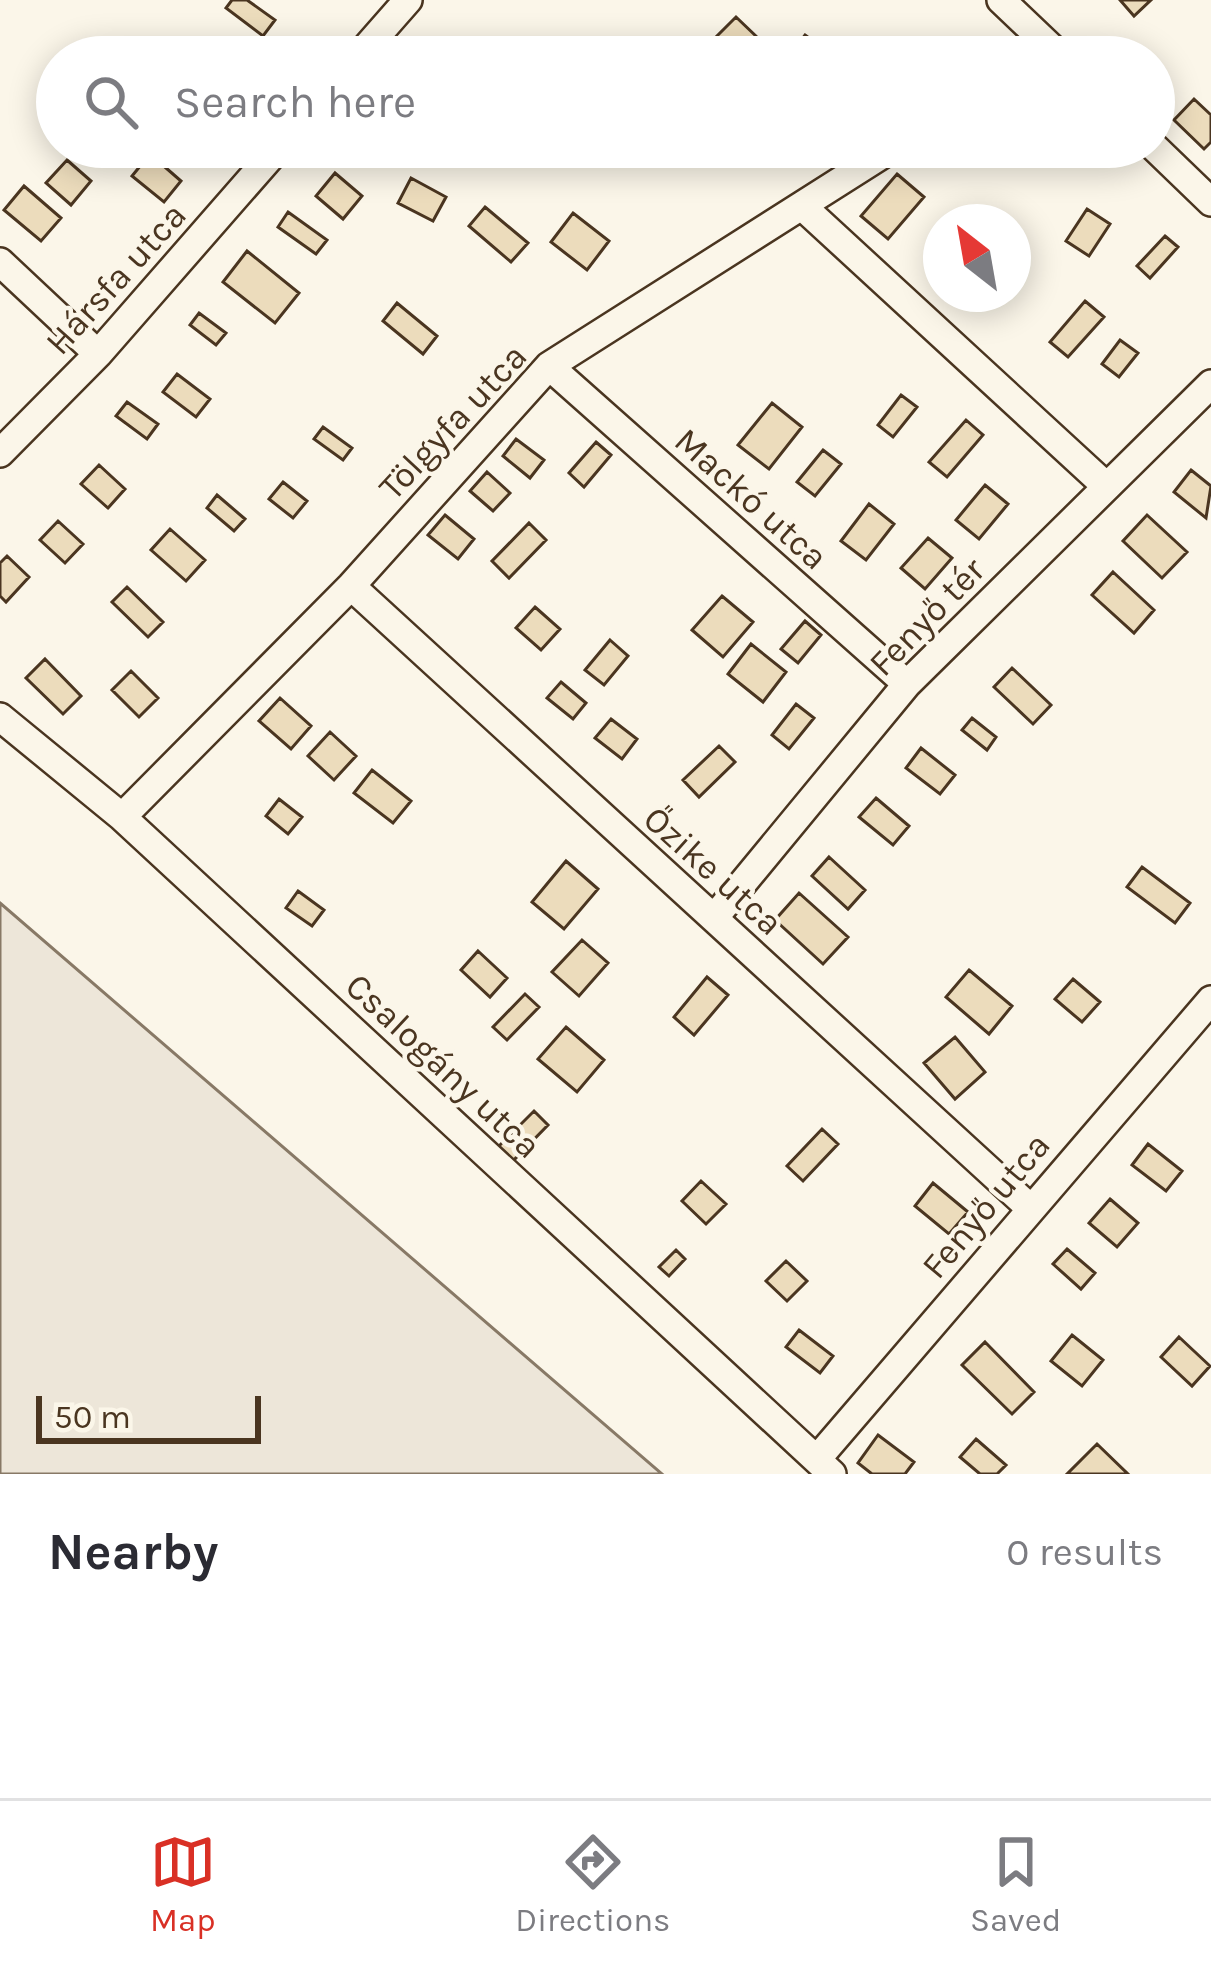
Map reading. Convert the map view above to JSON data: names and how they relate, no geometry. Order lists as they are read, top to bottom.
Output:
{
  "streets": {
    "street": [
      "Hársfa utca",
      "Tölgyfa utca",
      "Mackó utca",
      "Fenyő tér",
      "Őzike utca",
      "Csalogány utca",
      "Fenyő utca"
    ]
  },
  "crossings": [
    ["Tölgyfa utca", "Mackó utca"],
    ["Tölgyfa utca", "Őzike utca"],
    ["Tölgyfa utca", "Csalogány utca"],
    ["Mackó utca", "Fenyő tér"],
    ["Fenyő tér", "Őzike utca"],
    ["Őzike utca", "Fenyő utca"],
    ["Csalogány utca", "Fenyő utca"]
  ],
  "scale_bar": "50 m",
  "north": "top left",
  "page": {
    "search": "Search here",
    "scale": "50 m",
    "heading": ["Nearby", "0 results"],
    "nav": ["Map", "Directions", "Saved"]
  }
}
